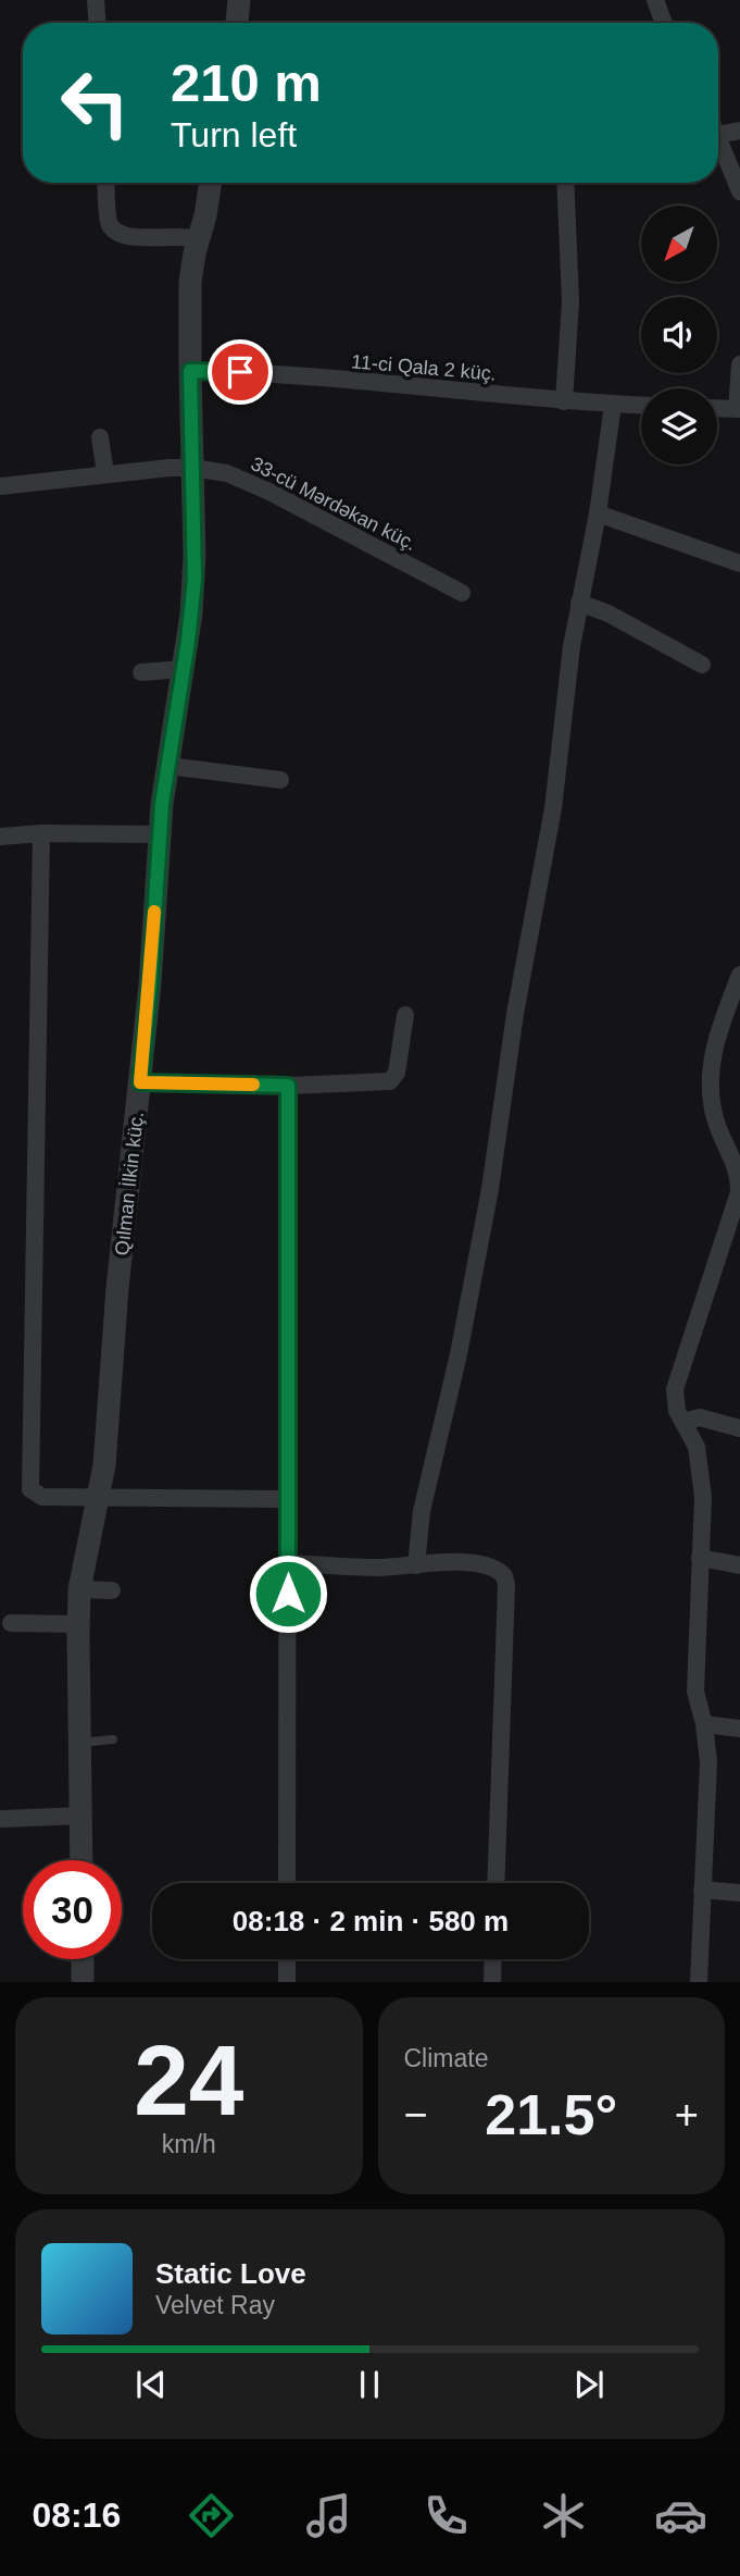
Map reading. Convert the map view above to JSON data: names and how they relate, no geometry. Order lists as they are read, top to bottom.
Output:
{
  "streets": {
    "street": ["11-ci Qala 2 küç.", "33-cü Mərdəkan küç.", "Qılman İlkin küç."]
  },
  "crossings": [
    ["11-ci Qala 2 küç.", "Qılman İlkin küç."],
    ["33-cü Mərdəkan küç.", "Qılman İlkin küç."]
  ],
  "north": "bottom left",
  "page": {
    "turn": ["210 m", "Turn left"],
    "limit": "30",
    "trip": "08:18 · 2 min · 580 m",
    "tile": [
      ["24", "km/h"],
      "Climate"
    ],
    "heat": ["−", "21.5°", "+"],
    "song": ["Static Love", "Velvet Ray"],
    "tabs": "08:16"
  }
}
